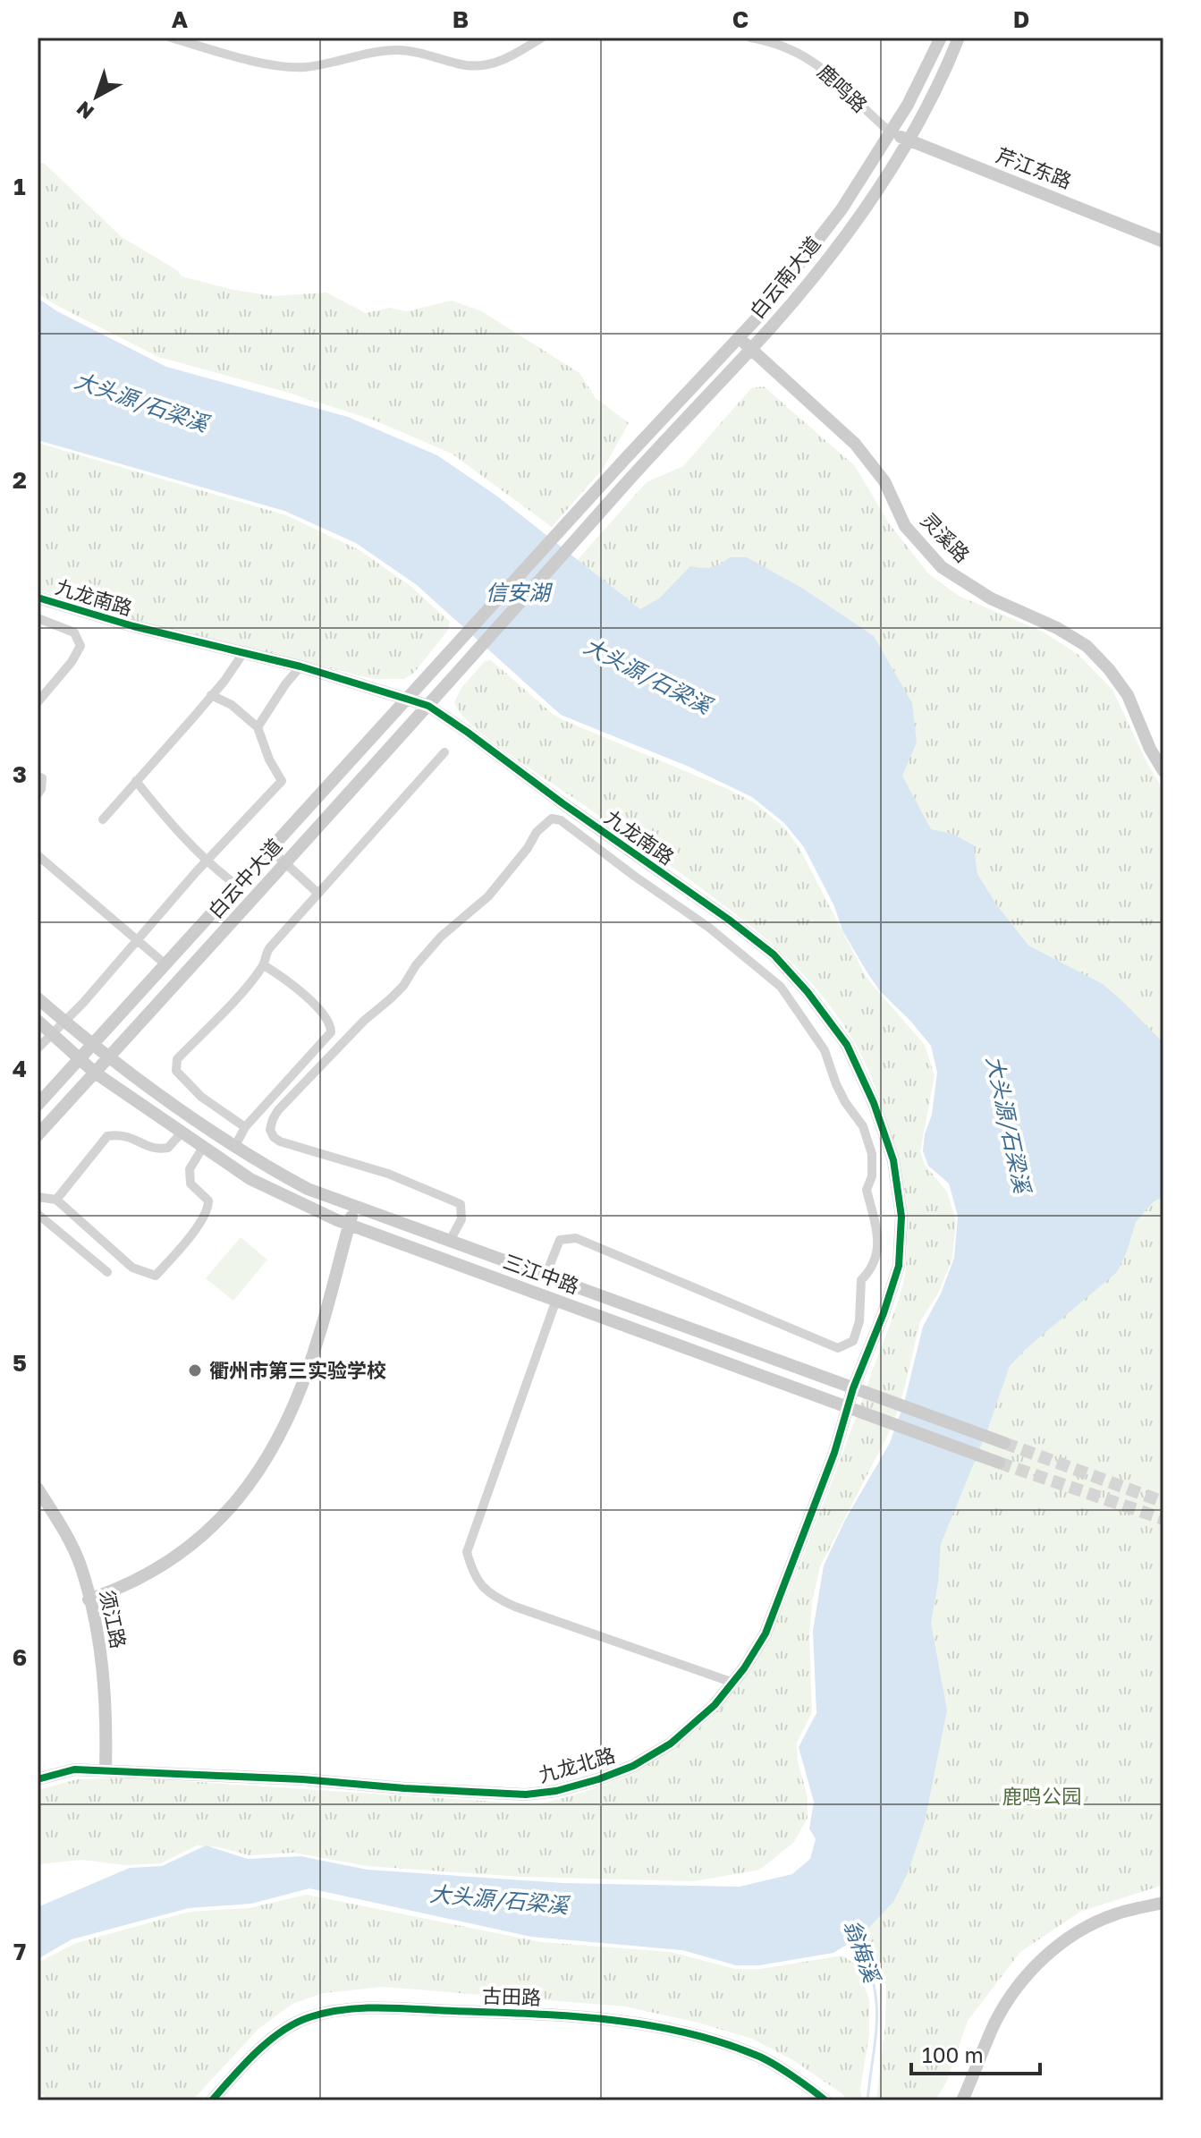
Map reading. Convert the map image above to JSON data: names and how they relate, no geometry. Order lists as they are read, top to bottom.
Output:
{
  "streets": {
    "street": [
      "鹿鸣路",
      "芹江东路",
      "白云南大道",
      "灵溪路",
      "九龙南路",
      "白云中大道",
      "三江中路",
      "须江路",
      "九龙北路",
      "古田路"
    ]
  },
  "crossings": [
    ["鹿鸣路", "芹江东路"],
    ["鹿鸣路", "白云南大道"],
    ["芹江东路", "白云南大道"],
    ["白云南大道", "灵溪路"],
    ["白云南大道", "白云中大道"],
    ["九龙南路", "白云中大道"],
    ["九龙南路", "三江中路"],
    ["九龙南路", "九龙北路"],
    ["白云中大道", "三江中路"],
    ["三江中路", "九龙北路"],
    ["须江路", "九龙北路"]
  ],
  "water": ["大头源/石梁溪", "信安湖", "翁梅溪"],
  "parks": ["鹿鸣公园"],
  "places": ["衢州市第三实验学校"],
  "scale_bar": "100 m",
  "north": "bottom left",
  "grid": {
    "columns": [
      "A",
      "B",
      "C",
      "D"
    ],
    "rows": [
      "1",
      "2",
      "3",
      "4",
      "5",
      "6",
      "7"
    ]
  }
}
